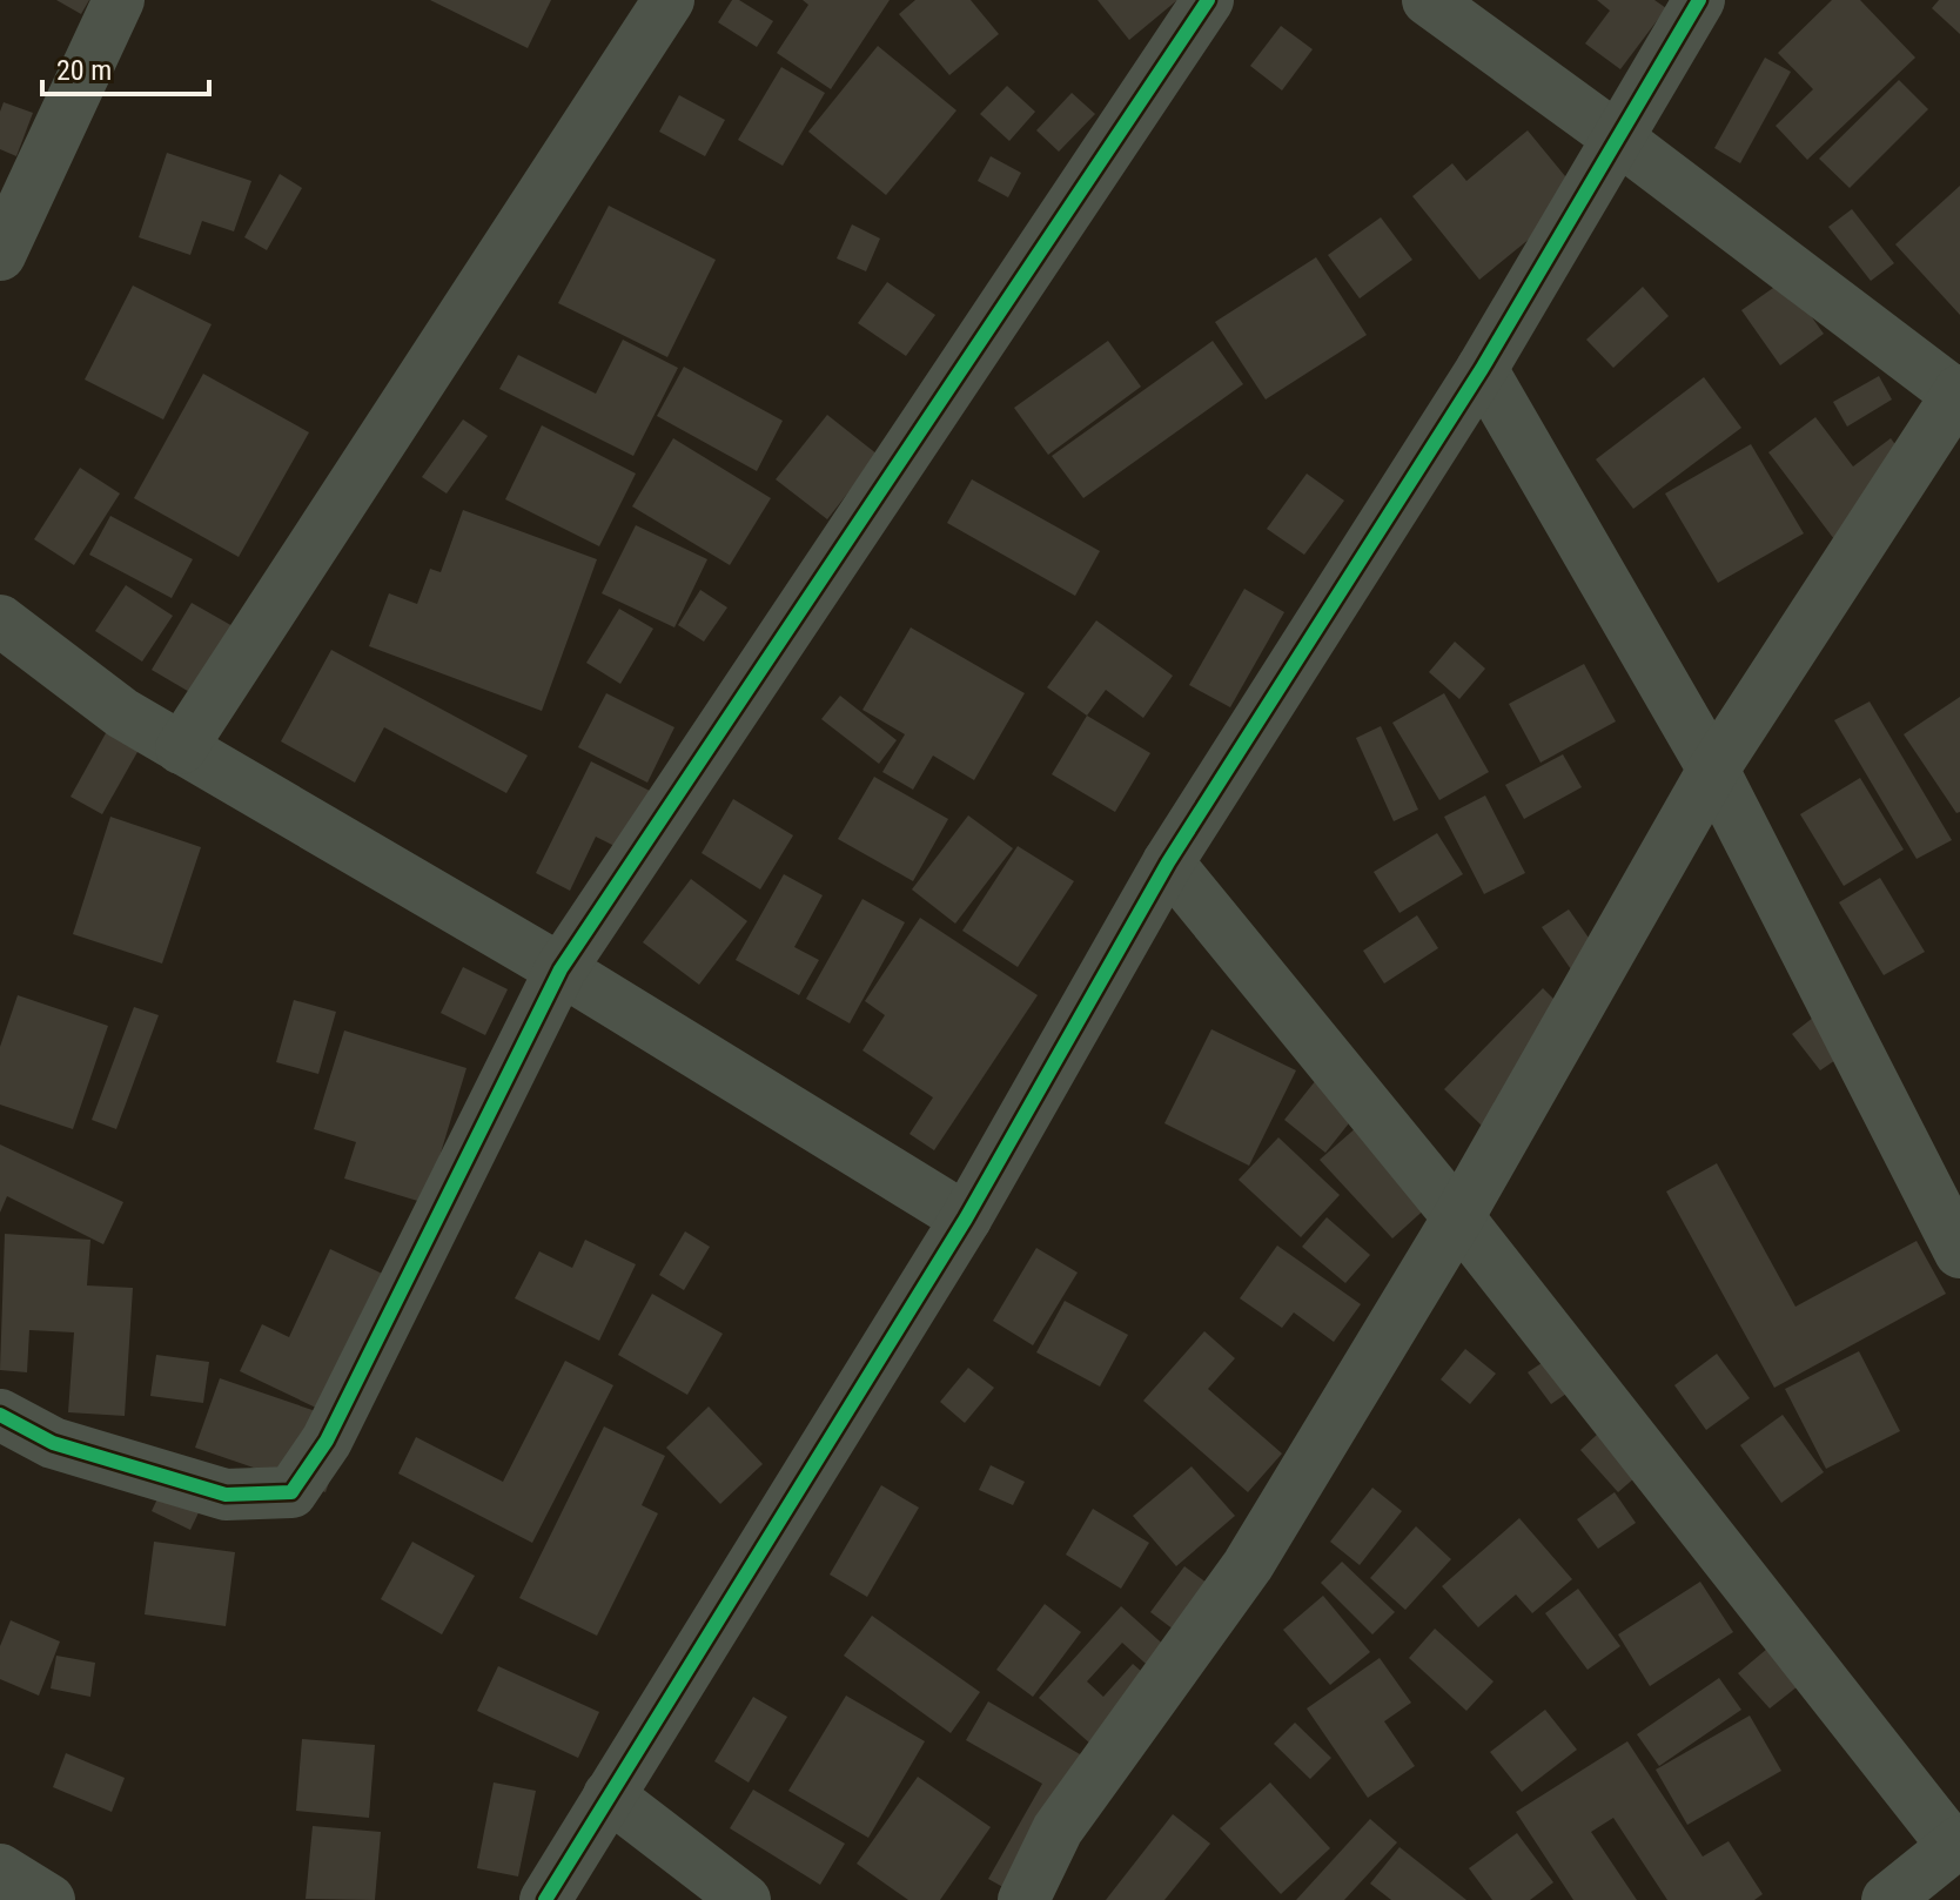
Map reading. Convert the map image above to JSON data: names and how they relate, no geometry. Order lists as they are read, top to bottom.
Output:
{
  "scale_bar": "20 m"
}
